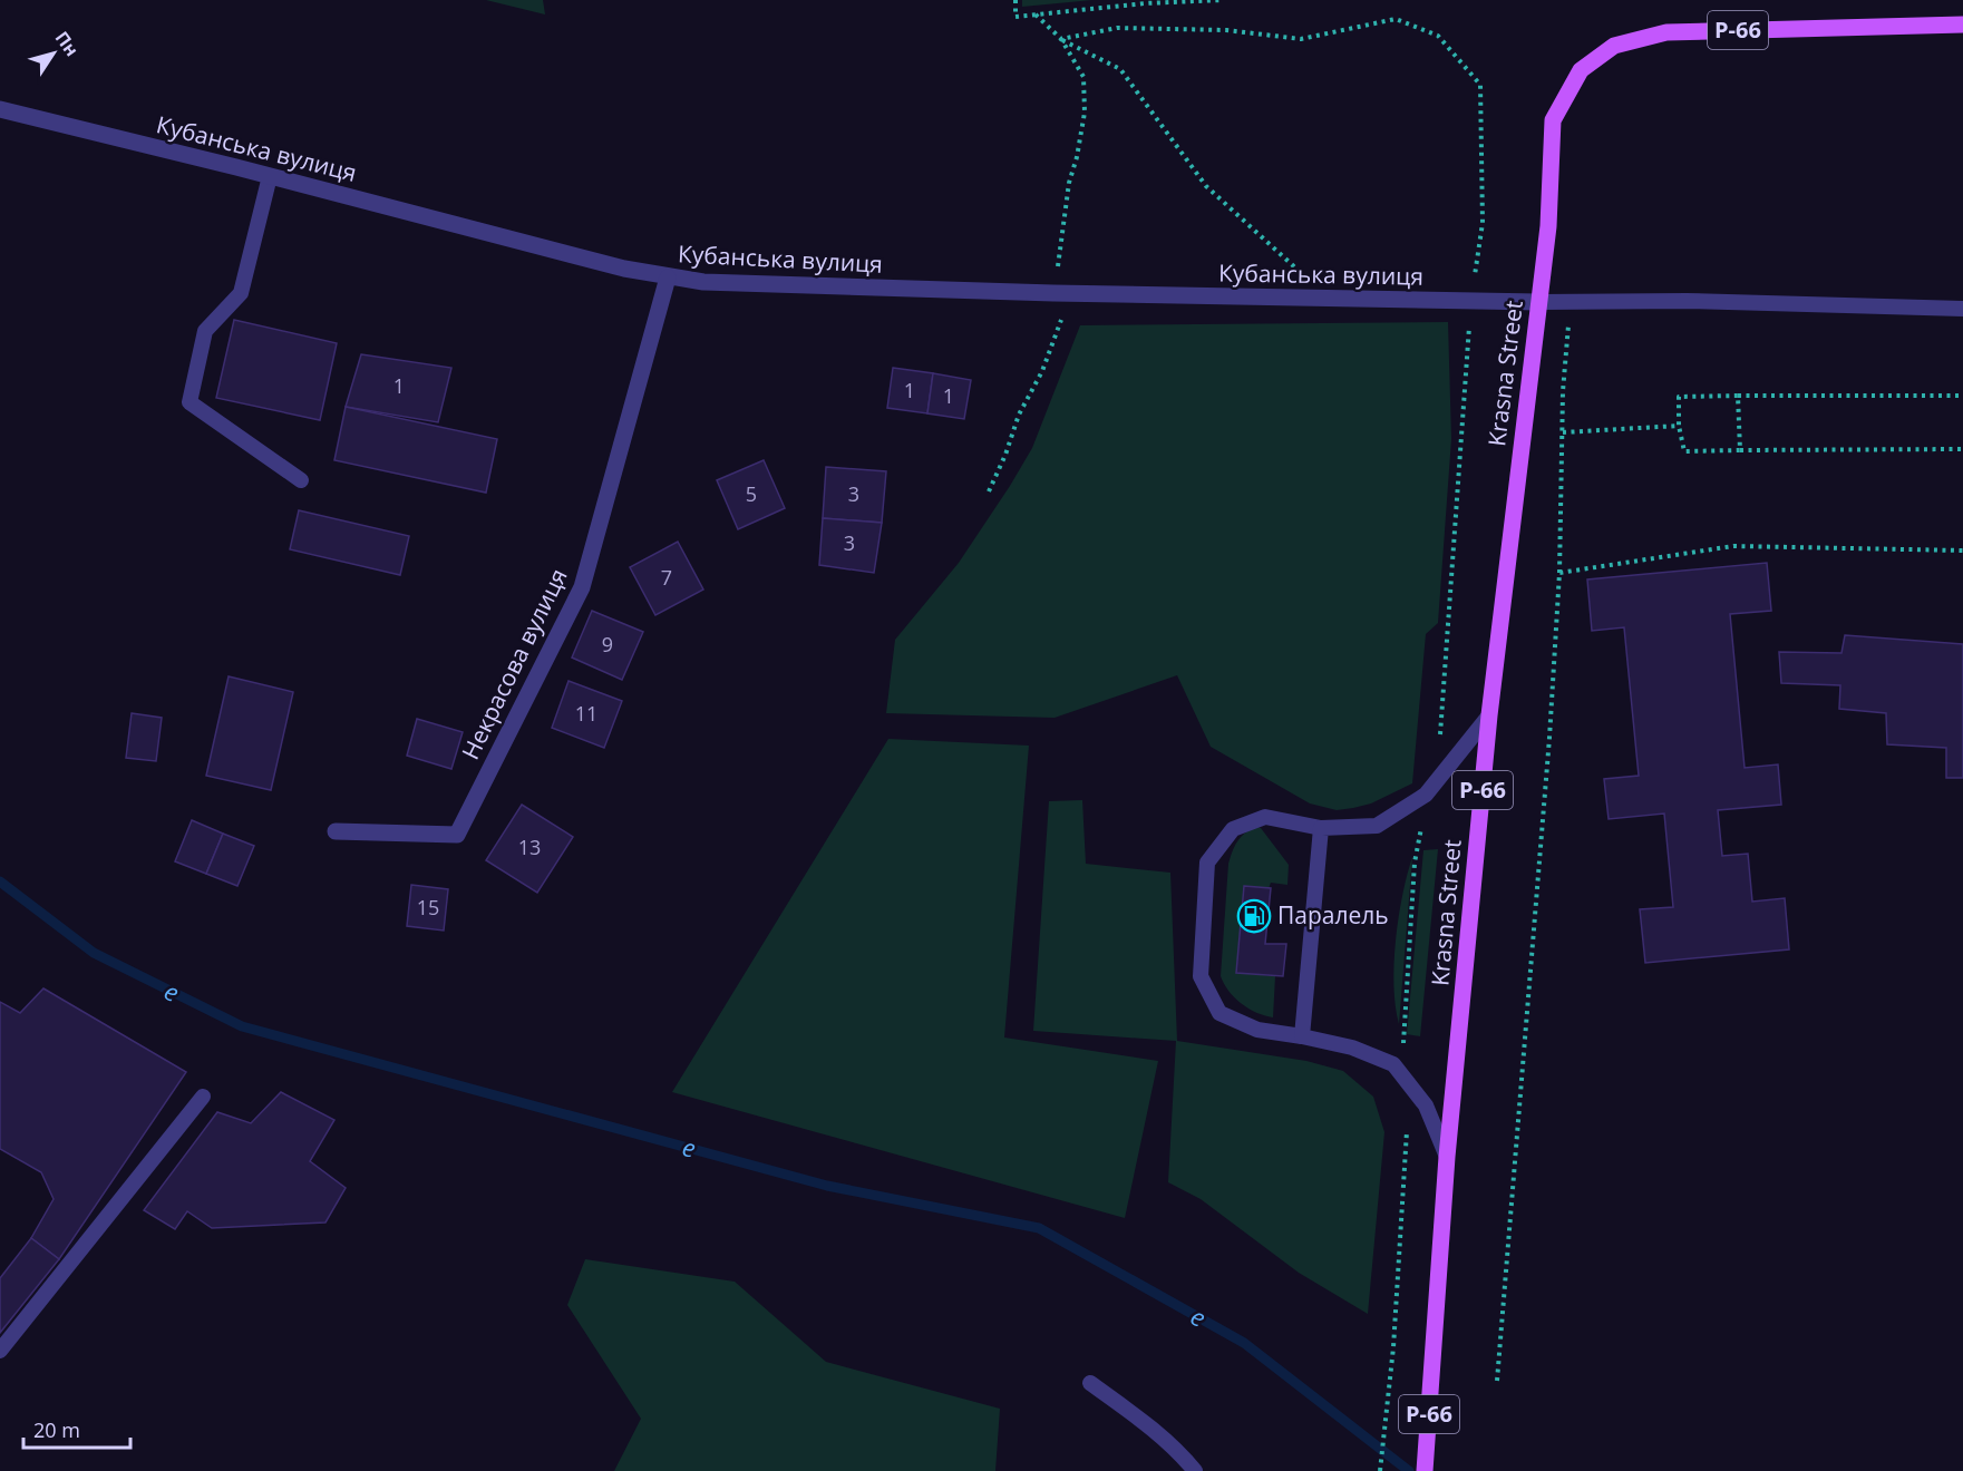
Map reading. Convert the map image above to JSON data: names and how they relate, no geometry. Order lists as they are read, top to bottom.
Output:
{
  "streets": {
    "main road": ["Р-66", "Krasna Street"],
    "street": ["Кубанська вулиця", "Некрасова вулиця"]
  },
  "crossings": [
    ["Кубанська вулиця", "Krasna Street"],
    ["Кубанська вулиця", "Некрасова вулиця"]
  ],
  "water": ["e"],
  "places": {
    "fuel station": ["Паралель"]
  },
  "house_numbers": [
    "1",
    "1",
    "1",
    "5",
    "3",
    "3",
    "7",
    "9",
    "11",
    "13",
    "15"
  ],
  "scale_bar": "20 m",
  "north": "top right"
}
